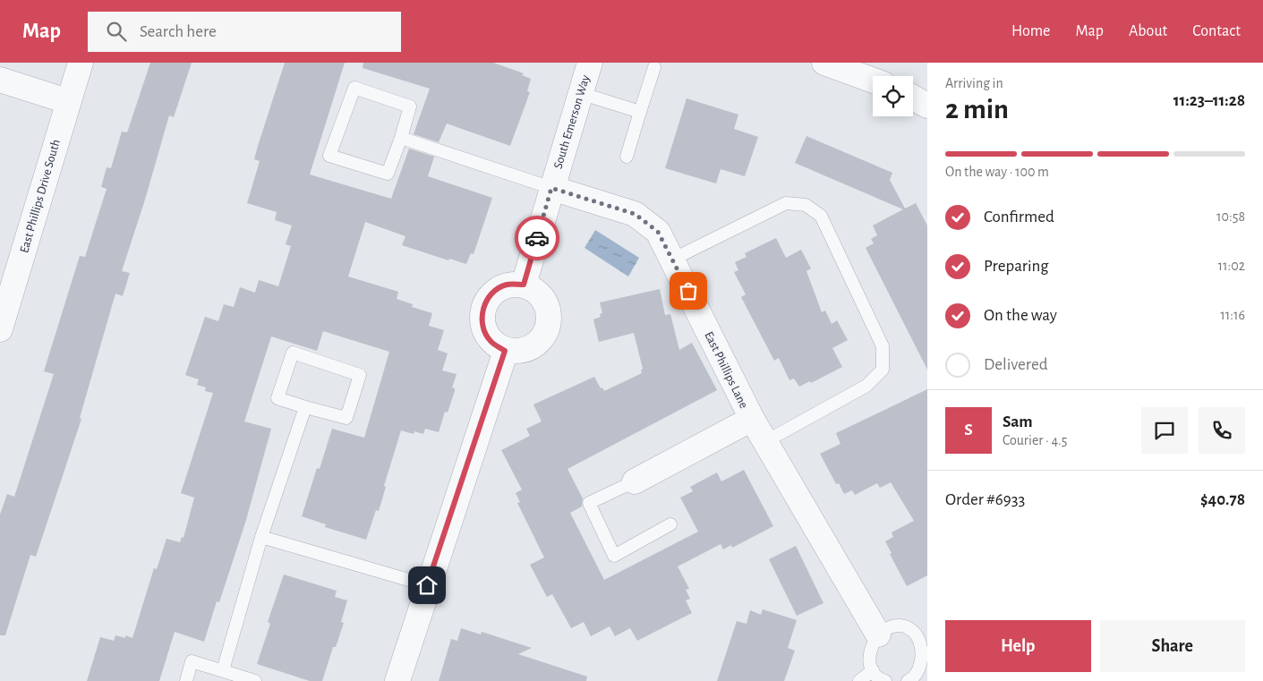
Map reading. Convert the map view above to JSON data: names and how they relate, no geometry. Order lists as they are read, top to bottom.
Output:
{
  "streets": {
    "street": ["South Emerson Way", "East Phillips Drive South", "East Phillips Lane"]
  },
  "crossings": [
    ["South Emerson Way", "East Phillips Lane"]
  ],
  "page": {
    "header": "Map",
    "search": "Search here",
    "nav": [
      "Home",
      "Map",
      "About",
      "Contact"
    ],
    "heading": ["2 min", "Arriving in", "11:23–11:28"],
    "panel": [
      "Sam",
      "Courier · 4.5",
      "Order #6933",
      "$40.78"
    ],
    "bar": "On the way · 100 m",
    "list": [
      ["Confirmed", "10:58"],
      ["Preparing", "11:02"],
      ["On the way", "11:16"],
      "Delivered"
    ],
    "round": "S",
    "buttons": ["Help", "Share"]
  }
}
